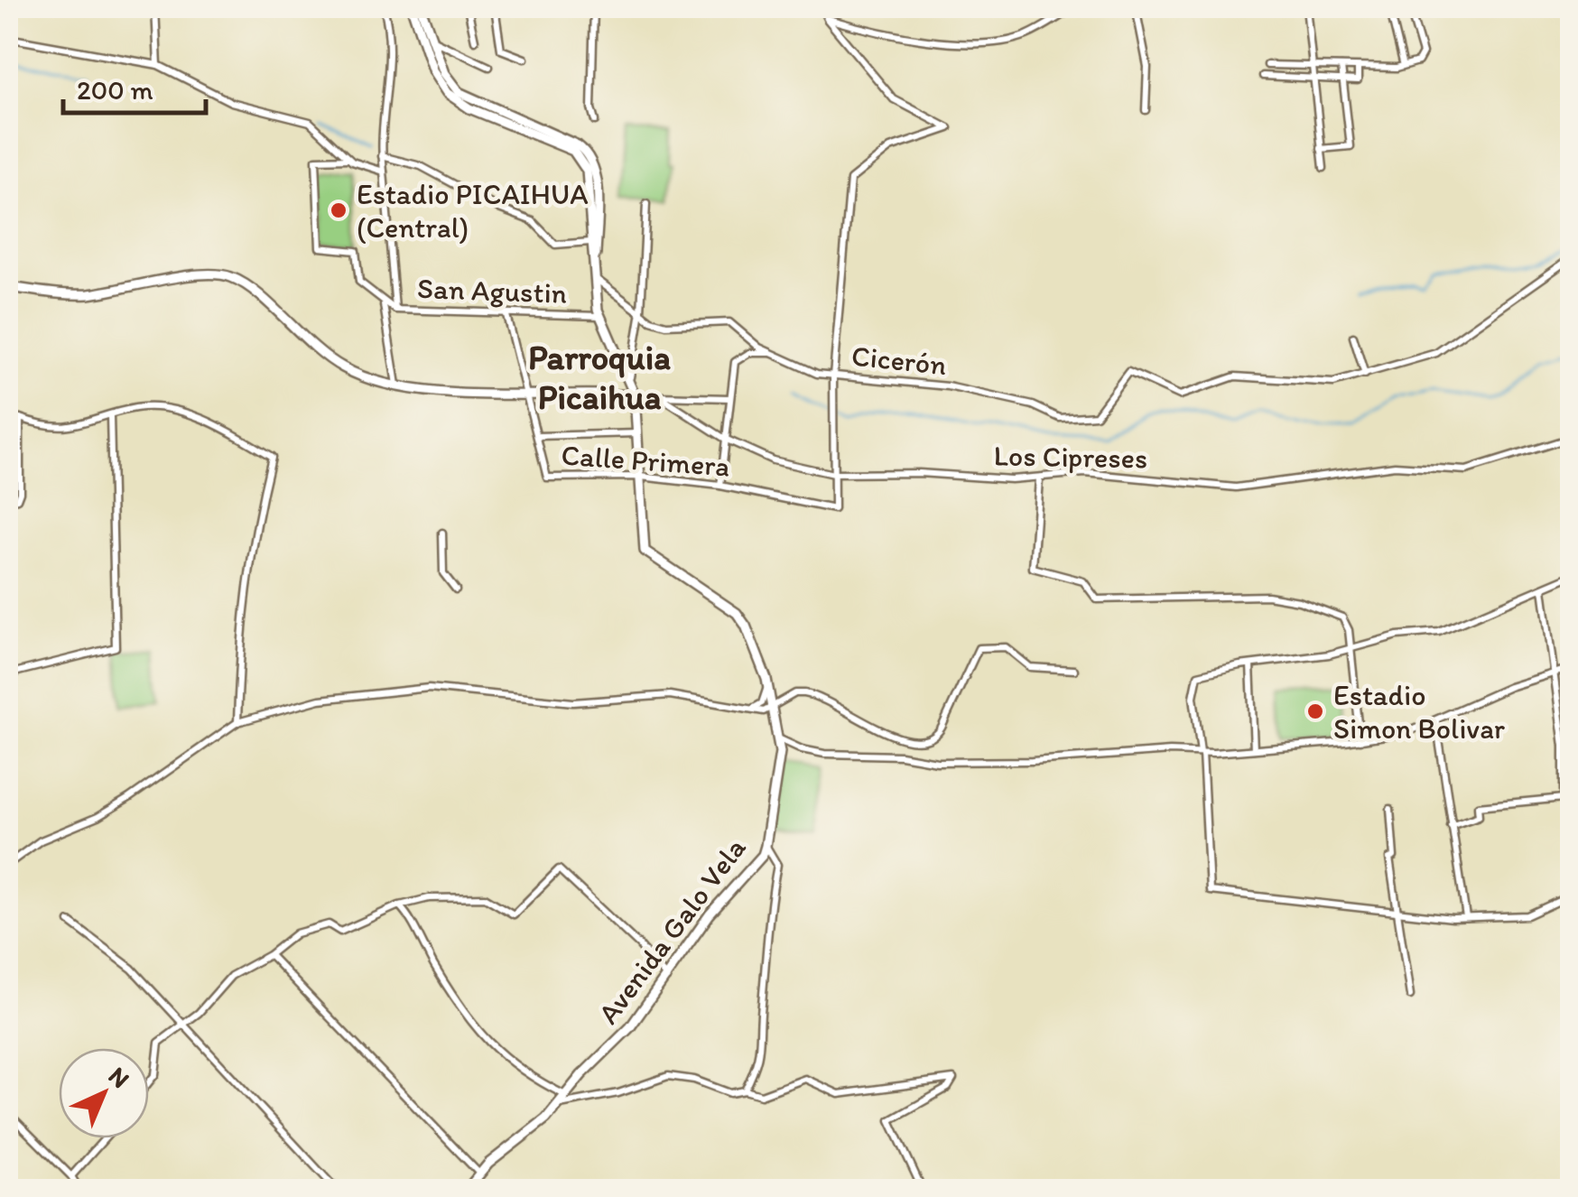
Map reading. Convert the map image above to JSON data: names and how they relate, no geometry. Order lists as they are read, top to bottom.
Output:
{
  "streets": {
    "main road": ["Avenida Galo Vela"],
    "street": [
      "San Agustin",
      "Cicerón",
      "Los Cipreses",
      "Calle Primera"
    ]
  },
  "crossings": [
    ["San Agustin", "Avenida Galo Vela"],
    ["Cicerón", "Avenida Galo Vela"],
    ["Los Cipreses", "Calle Primera"],
    ["Calle Primera", "Avenida Galo Vela"]
  ],
  "districts": ["Parroquia Picaihua"],
  "places": ["Estadio PICAIHUA (Central)", "Estadio Simon Bolivar"],
  "scale_bar": "200 m",
  "north": "top right"
}
